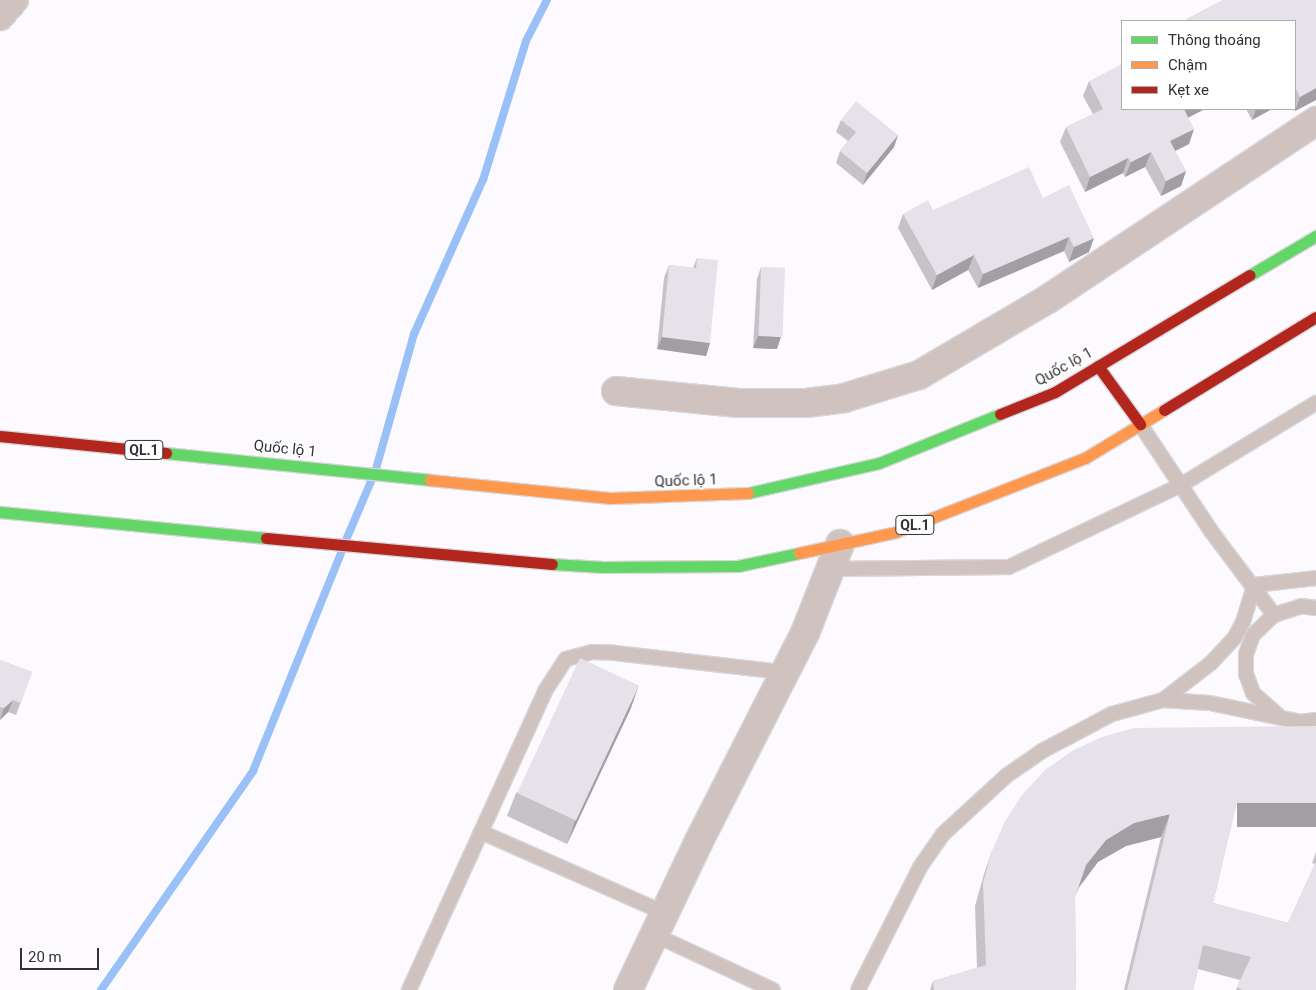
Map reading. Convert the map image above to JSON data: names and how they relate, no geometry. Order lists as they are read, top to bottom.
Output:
{
  "streets": {
    "highway": ["Quốc lộ 1", "QL.1"]
  },
  "legend": ["Thông thoáng", "Chậm", "Kẹt xe"],
  "scale_bar": "20 m"
}
